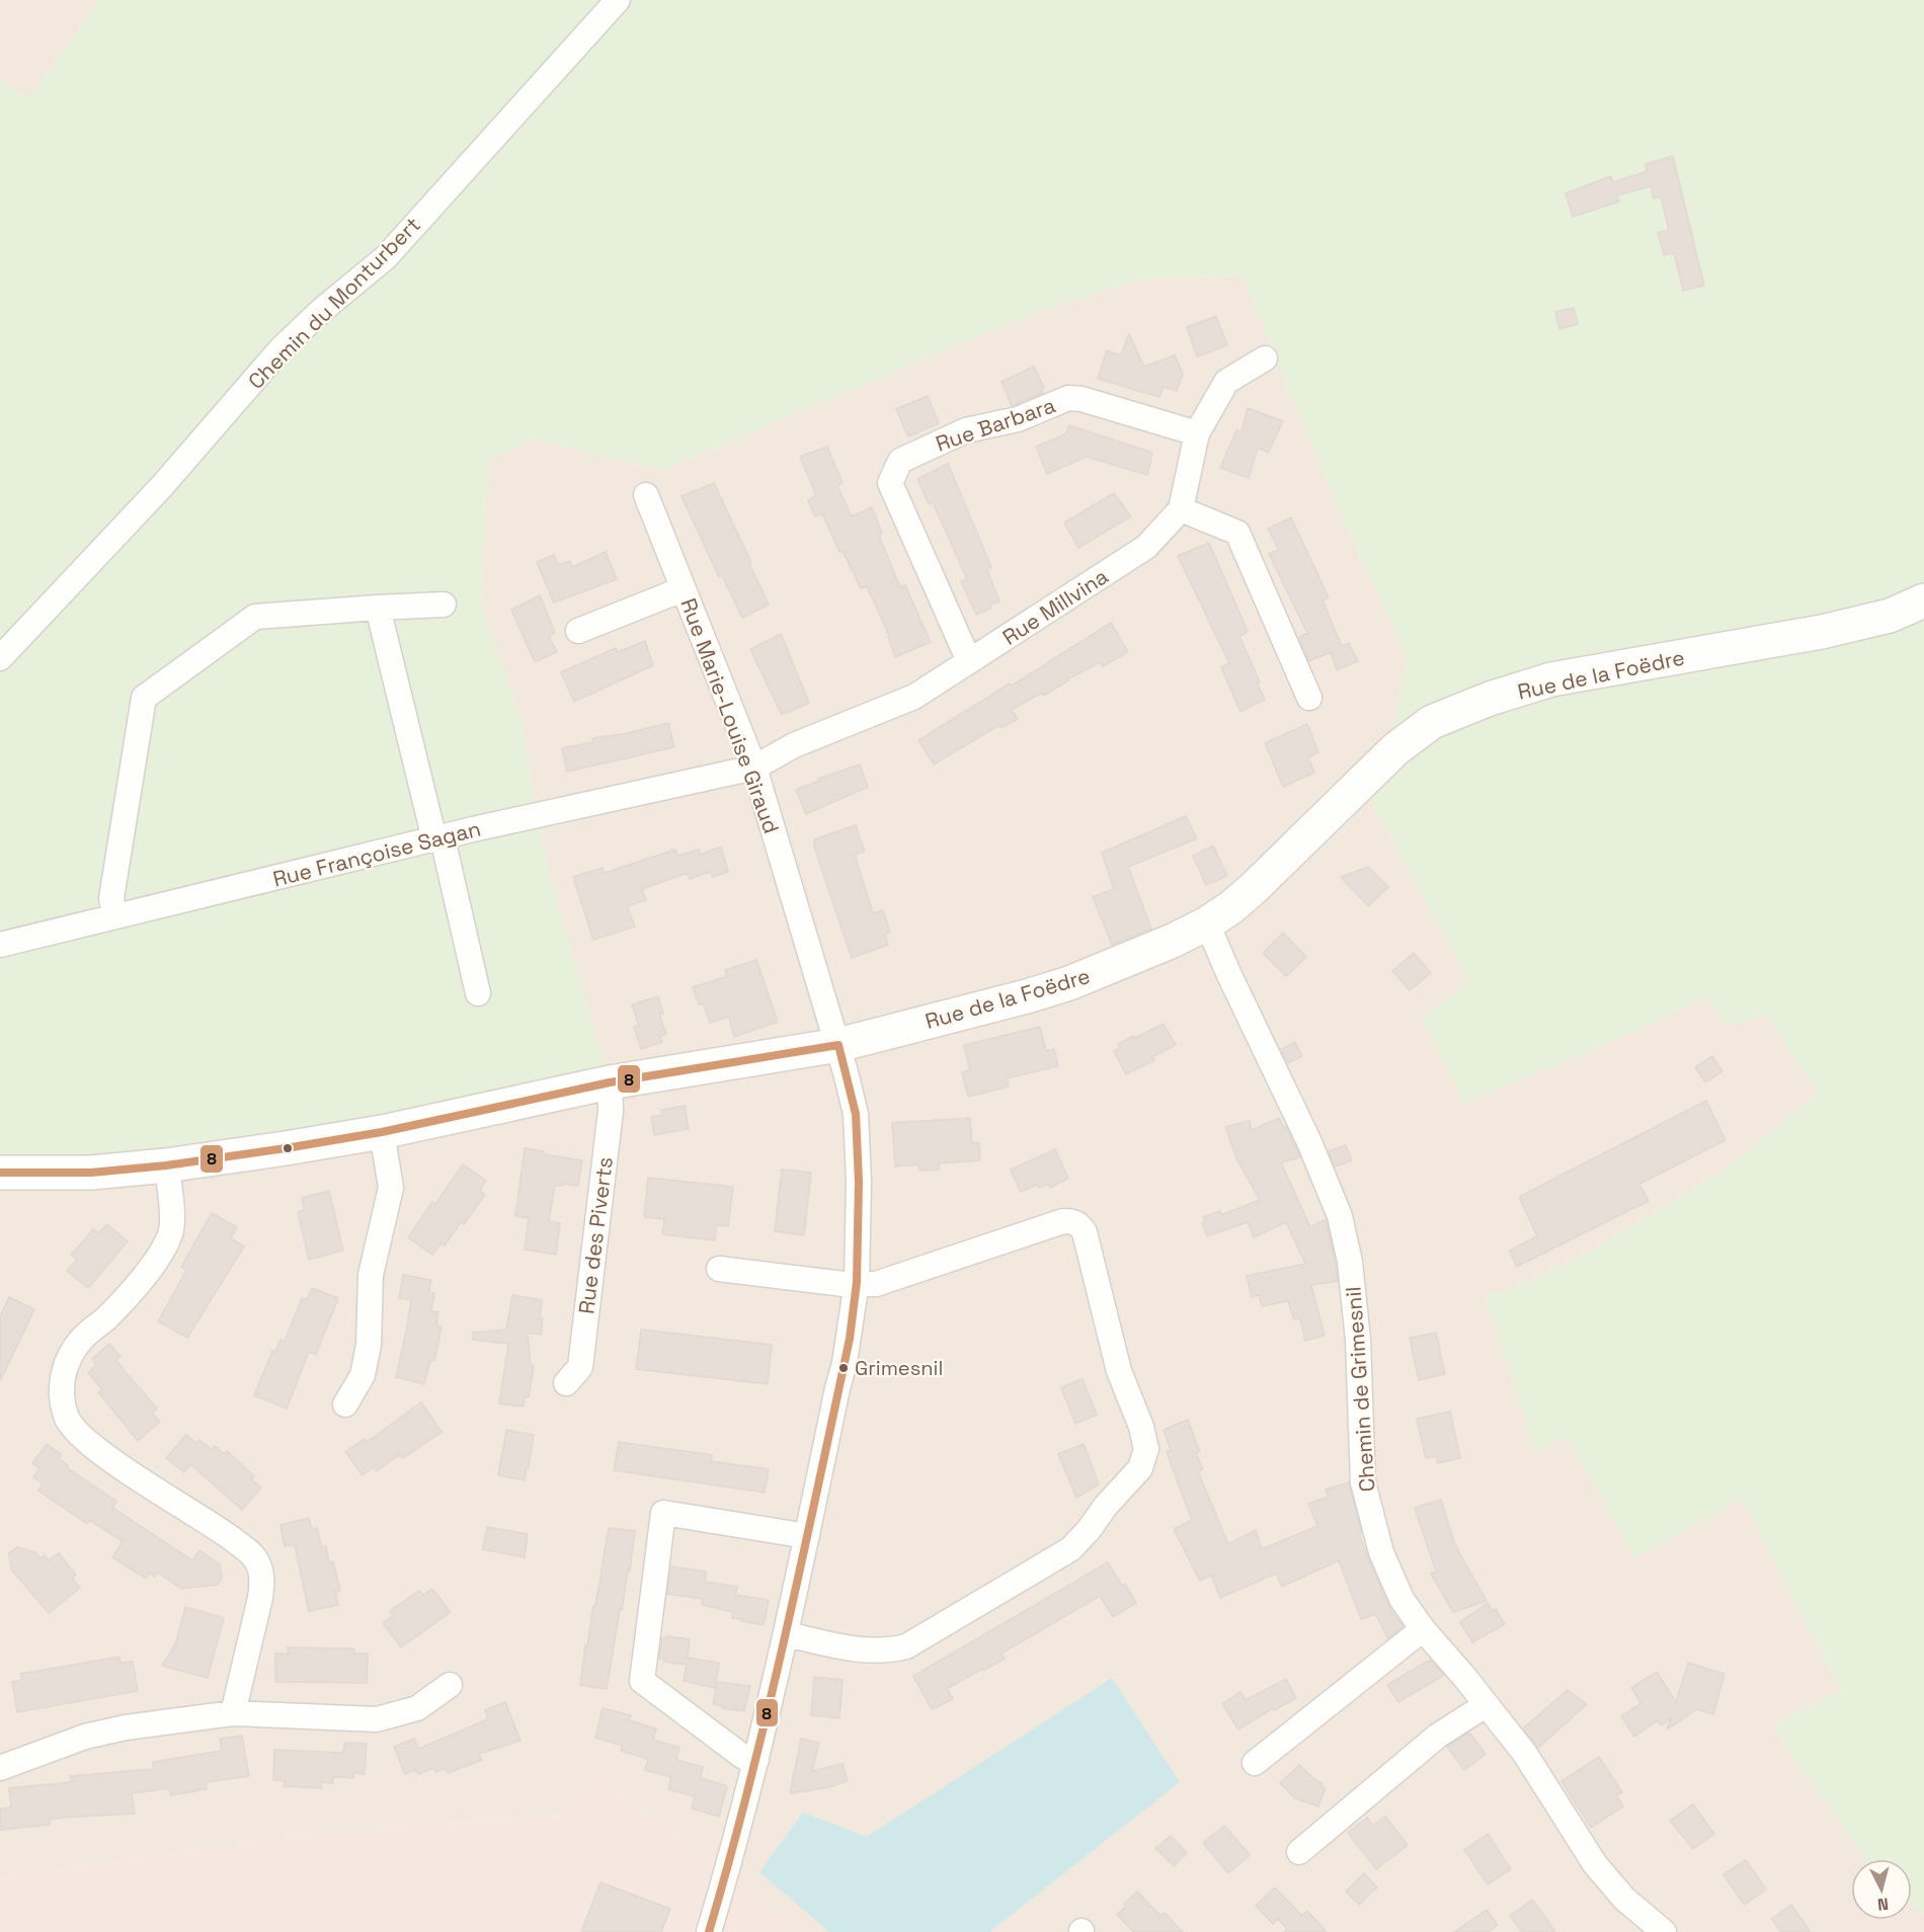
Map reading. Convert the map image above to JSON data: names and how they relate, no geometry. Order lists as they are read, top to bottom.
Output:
{
  "streets": {
    "street": [
      "Chemin du Monturbert",
      "Rue Barbara",
      "Rue Millvina",
      "Rue de la Foëdre",
      "Rue Marie-Louise Giraud",
      "Rue Françoise Sagan",
      "Rue des Piverts",
      "Chemin de Grimesnil"
    ]
  },
  "crossings": [
    ["Rue Barbara", "Rue Millvina"],
    ["Rue Millvina", "Rue Marie-Louise Giraud"],
    ["Rue Millvina", "Rue Françoise Sagan"],
    ["Rue de la Foëdre", "Rue Marie-Louise Giraud"],
    ["Rue de la Foëdre", "Rue des Piverts"],
    ["Rue de la Foëdre", "Chemin de Grimesnil"],
    ["Rue Marie-Louise Giraud", "Rue Françoise Sagan"]
  ],
  "places": ["Grimesnil"],
  "lines": ["transit line 8"],
  "north": "bottom"
}
